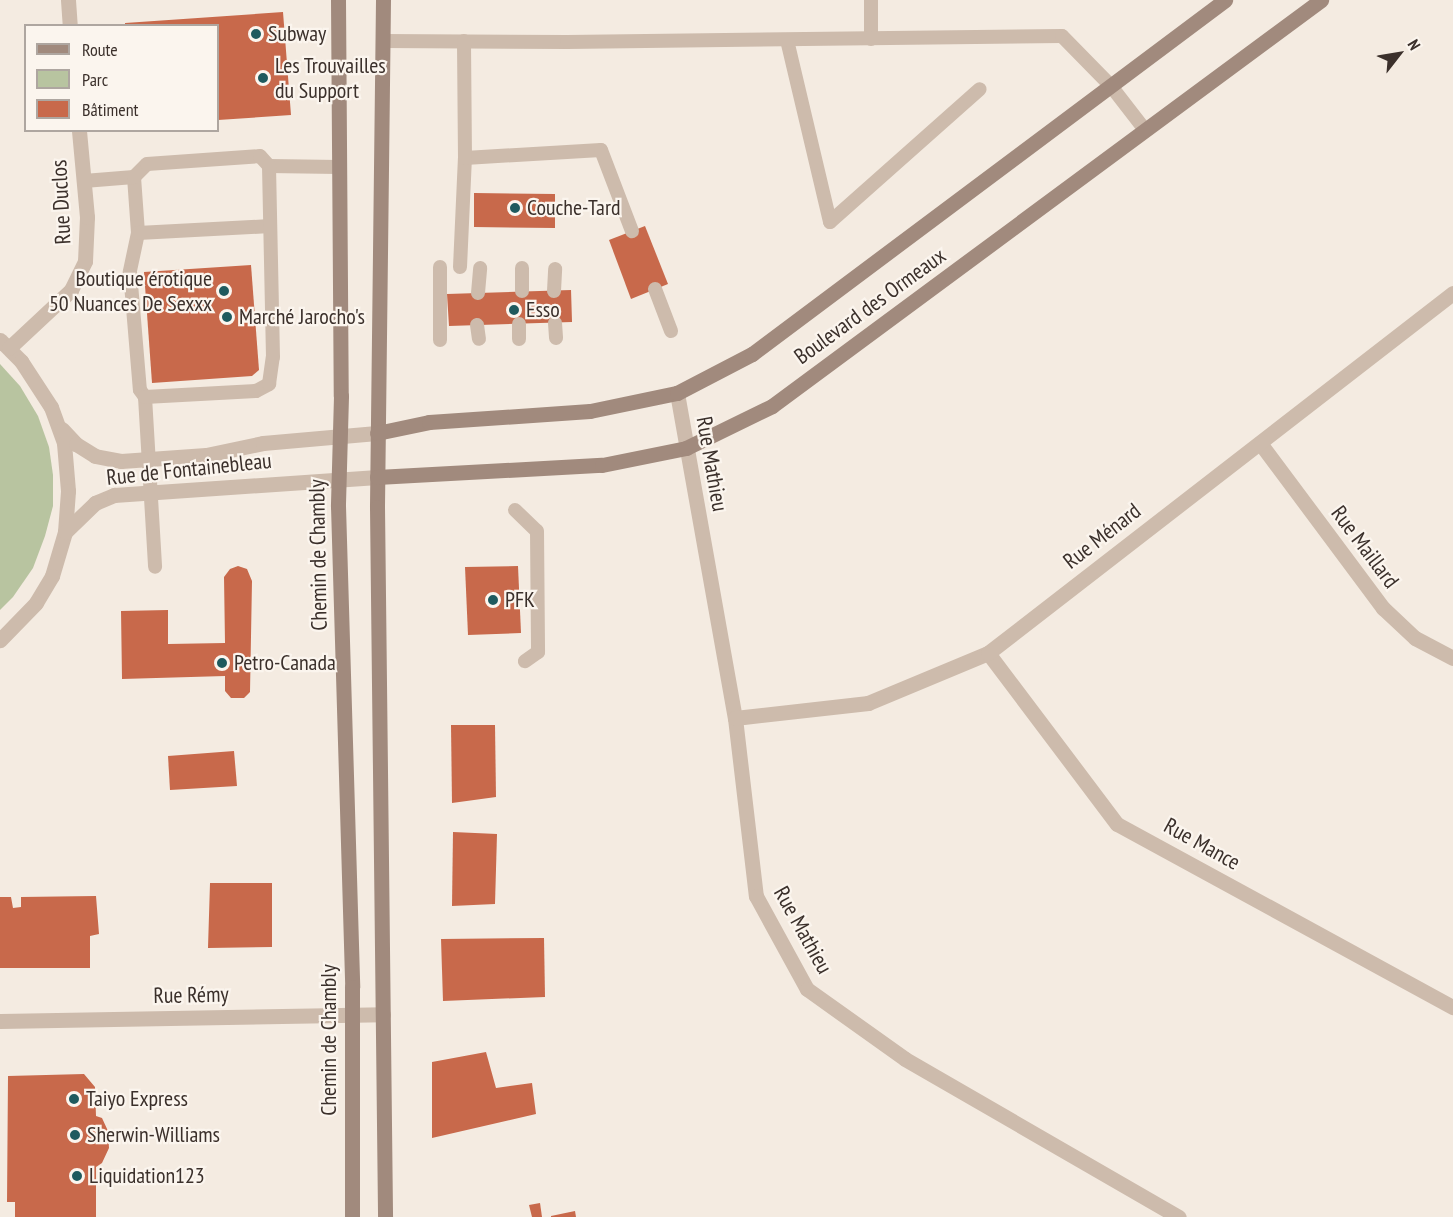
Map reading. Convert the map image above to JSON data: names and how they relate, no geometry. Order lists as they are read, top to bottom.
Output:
{
  "streets": {
    "main road": ["Boulevard des Ormeaux", "Chemin de Chambly"],
    "street": [
      "Rue Duclos",
      "Rue Mathieu",
      "Rue de Fontainebleau",
      "Rue Ménard",
      "Rue Maillard",
      "Rue Mance",
      "Rue Rémy"
    ]
  },
  "crossings": [
    ["Boulevard des Ormeaux", "Rue Mathieu"],
    ["Boulevard des Ormeaux", "Rue de Fontainebleau"],
    ["Rue Mathieu", "Rue Ménard"],
    ["Rue de Fontainebleau", "Chemin de Chambly"],
    ["Rue Ménard", "Rue Maillard"],
    ["Rue Ménard", "Rue Mance"],
    ["Chemin de Chambly", "Rue Rémy"]
  ],
  "places": [
    "Subway",
    "Les Trouvailles du Support",
    "Couche-Tard",
    "Boutique érotique 50 Nuances De Sexxx",
    "Esso",
    "Marché Jarocho's",
    "PFK",
    "Petro-Canada",
    "Taiyo Express",
    "Sherwin-Williams",
    "Liquidation123"
  ],
  "legend": ["Route", "Parc", "Bâtiment"],
  "north": "top right"
}
